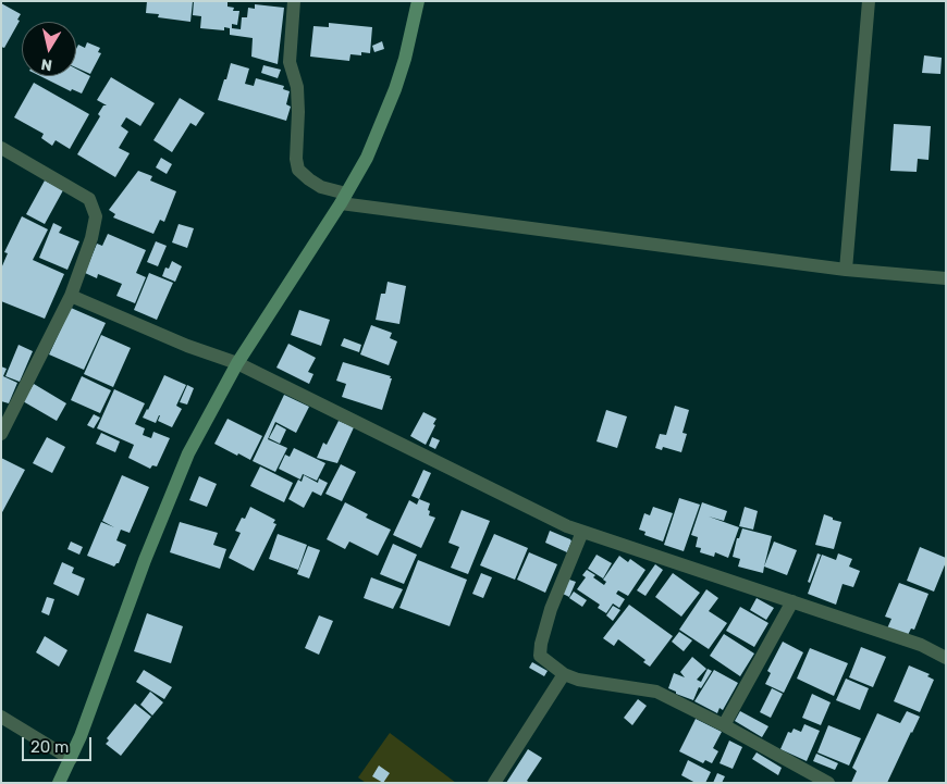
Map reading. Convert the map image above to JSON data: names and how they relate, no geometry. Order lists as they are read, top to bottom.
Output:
{
  "scale_bar": "20 m",
  "north": "bottom"
}
